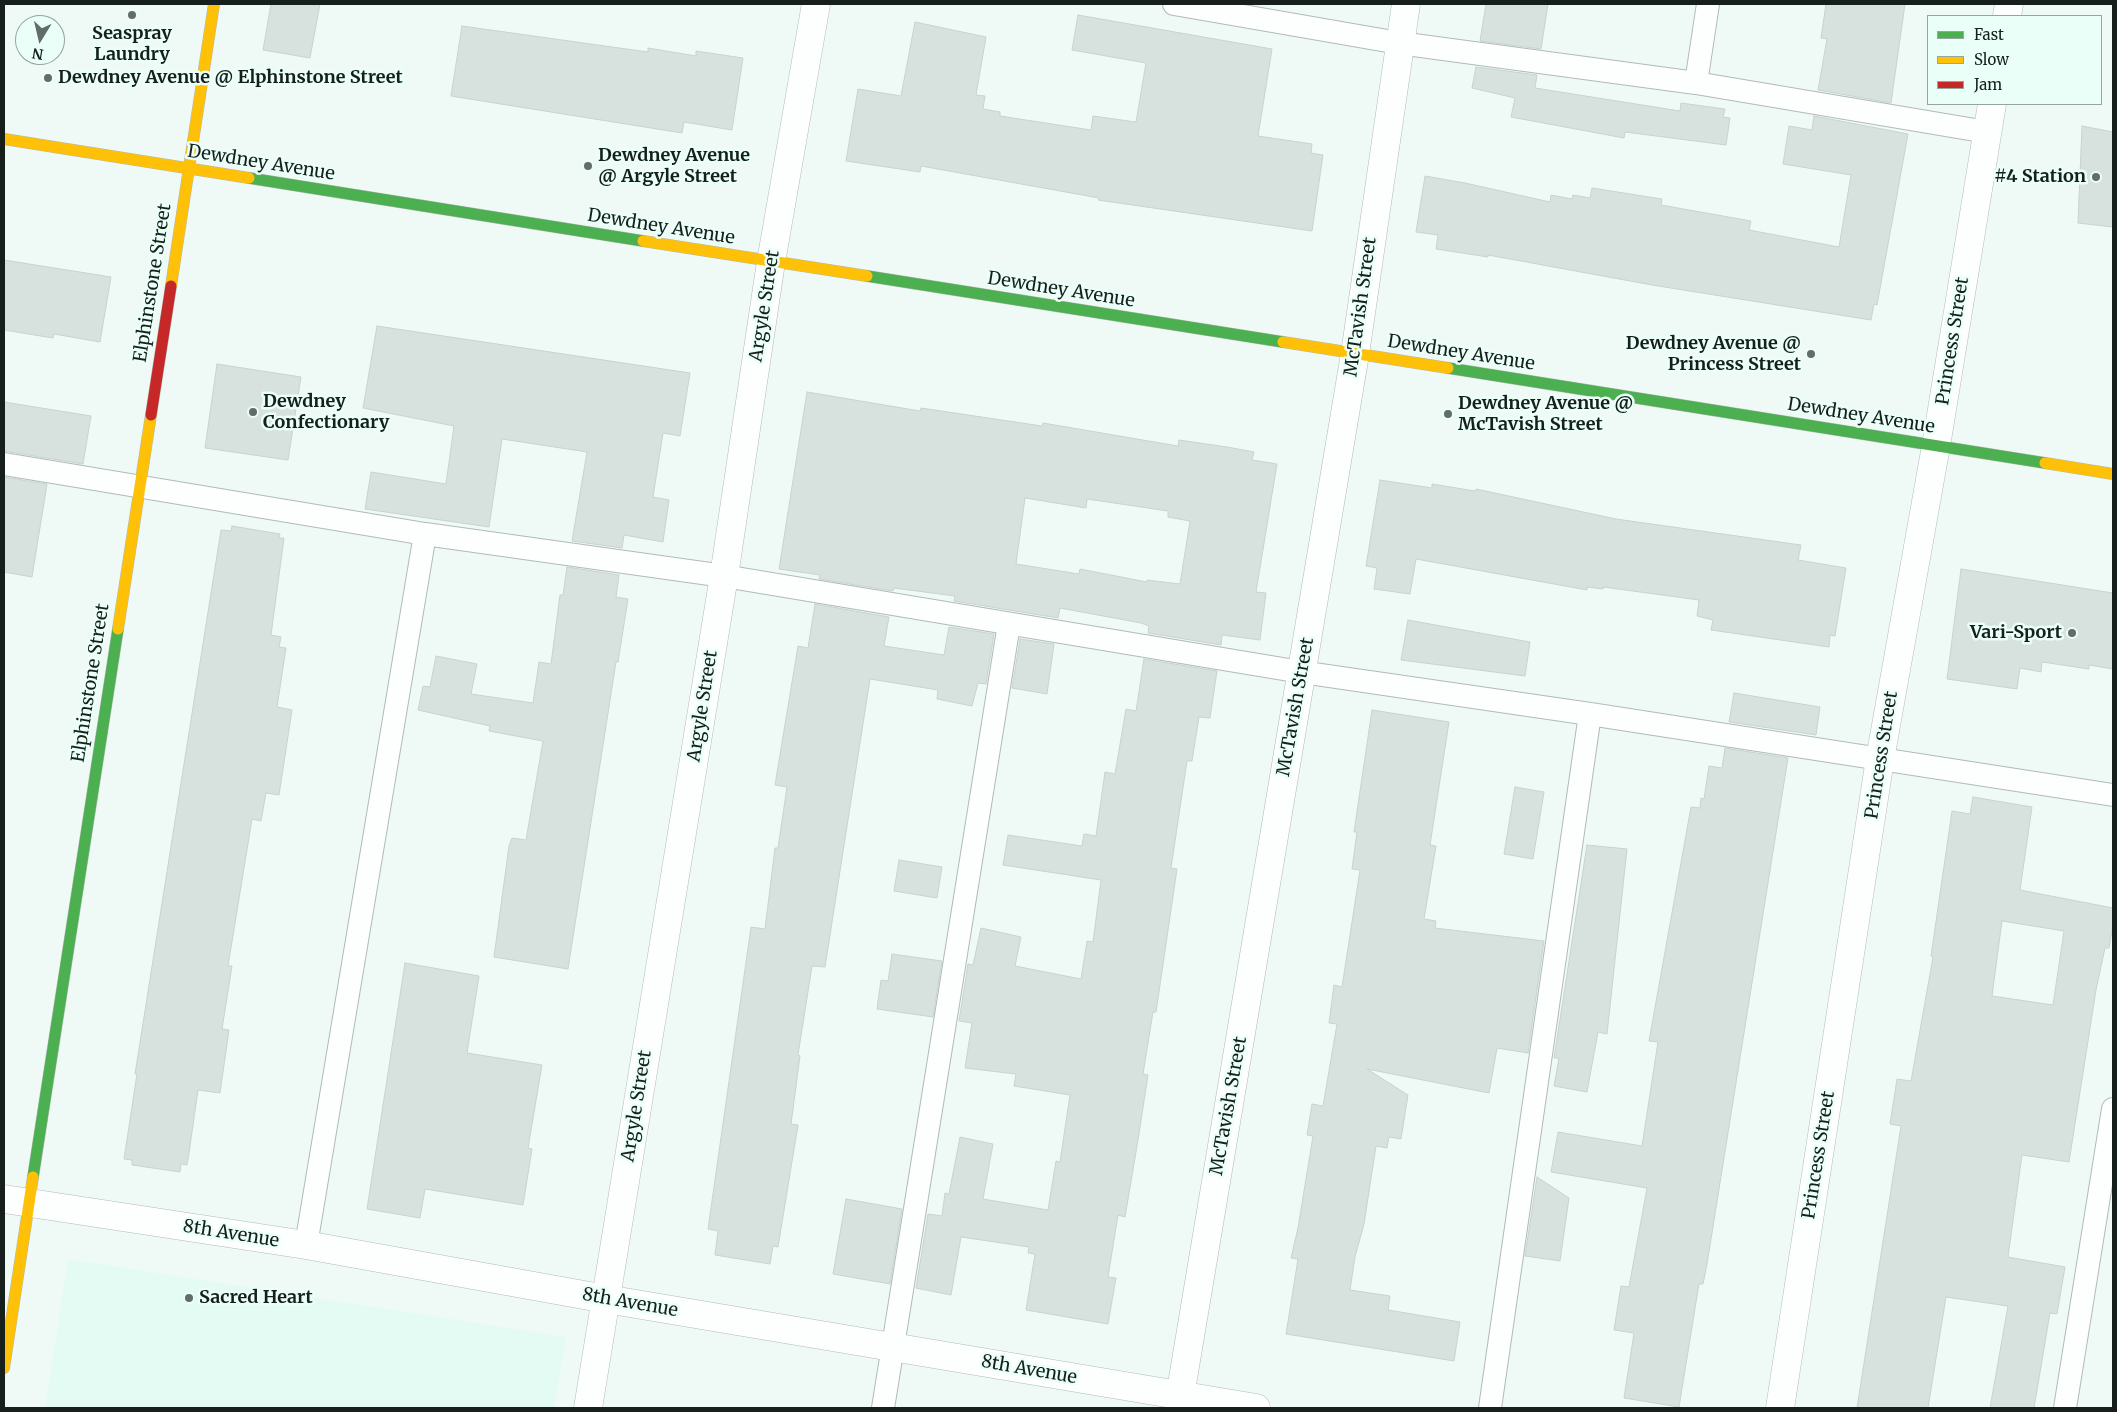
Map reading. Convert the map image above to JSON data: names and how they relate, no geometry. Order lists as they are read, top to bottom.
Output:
{
  "streets": {
    "main road": ["Dewdney Avenue", "Elphinstone Street"],
    "street": [
      "Argyle Street",
      "McTavish Street",
      "Princess Street",
      "8th Avenue"
    ]
  },
  "crossings": [
    ["Dewdney Avenue", "Elphinstone Street"],
    ["Dewdney Avenue", "Argyle Street"],
    ["Dewdney Avenue", "McTavish Street"],
    ["Dewdney Avenue", "Princess Street"],
    ["Elphinstone Street", "8th Avenue"],
    ["Argyle Street", "8th Avenue"],
    ["McTavish Street", "8th Avenue"]
  ],
  "places": [
    "Seaspray Laundry",
    "Dewdney Avenue @ Elphinstone Street",
    "Dewdney Avenue @ Argyle Street",
    "#4 Station",
    "Dewdney Avenue @ Princess Street",
    "Dewdney Confectionary",
    "Dewdney Avenue @ McTavish Street",
    "Vari-Sport",
    "Sacred Heart"
  ],
  "legend": ["Fast", "Slow", "Jam"],
  "north": "bottom"
}
